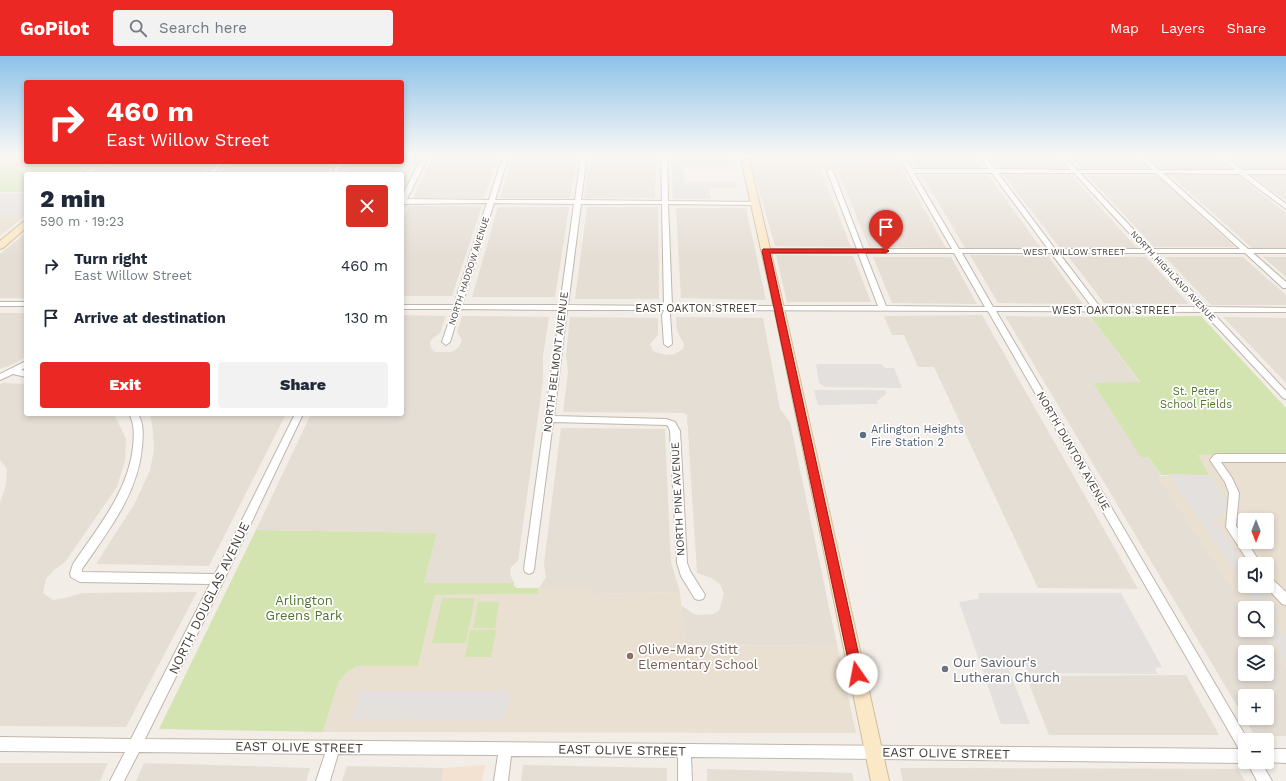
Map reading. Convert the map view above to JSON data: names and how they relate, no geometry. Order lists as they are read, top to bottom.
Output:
{
  "streets": {
    "street": [
      "WEST WILLOW STREET",
      "NORTH HADDOW AVENUE",
      "NORTH HIGHLAND AVENUE",
      "EAST OAKTON STREET",
      "WEST OAKTON STREET",
      "NORTH BELMONT AVENUE",
      "NORTH DUNTON AVENUE",
      "NORTH PINE AVENUE",
      "NORTH DOUGLAS AVENUE",
      "EAST OLIVE STREET"
    ]
  },
  "crossings": [
    ["WEST WILLOW STREET", "NORTH HIGHLAND AVENUE"],
    ["WEST WILLOW STREET", "NORTH DUNTON AVENUE"],
    ["NORTH HADDOW AVENUE", "EAST OAKTON STREET"],
    ["NORTH HIGHLAND AVENUE", "WEST OAKTON STREET"],
    ["EAST OAKTON STREET", "WEST OAKTON STREET"],
    ["EAST OAKTON STREET", "NORTH BELMONT AVENUE"],
    ["EAST OAKTON STREET", "NORTH DUNTON AVENUE"],
    ["WEST OAKTON STREET", "NORTH DUNTON AVENUE"],
    ["NORTH BELMONT AVENUE", "NORTH PINE AVENUE"],
    ["NORTH DOUGLAS AVENUE", "EAST OLIVE STREET"]
  ],
  "parks": ["St. Peter School Fields", "Arlington Greens Park"],
  "places": ["Arlington Heights Fire Station 2", "Olive-Mary Stitt Elementary School", "Our Saviour's Lutheran Church"],
  "north": "bottom",
  "page": {
    "header": "GoPilot",
    "search": "Search here",
    "nav": ["Map", "Layers", "Share"],
    "turn": ["460 m", "East Willow Street"],
    "heading": ["2 min", "590 m · 19:23"],
    "list": [
      {
        "name": "Turn right",
        "note": "East Willow Street",
        "value": "460 m"
      },
      {
        "name": "Arrive at destination",
        "value": "130 m"
      }
    ],
    "buttons": ["Exit", "Share"],
    "map_buttons": ["+", "−"]
  }
}
